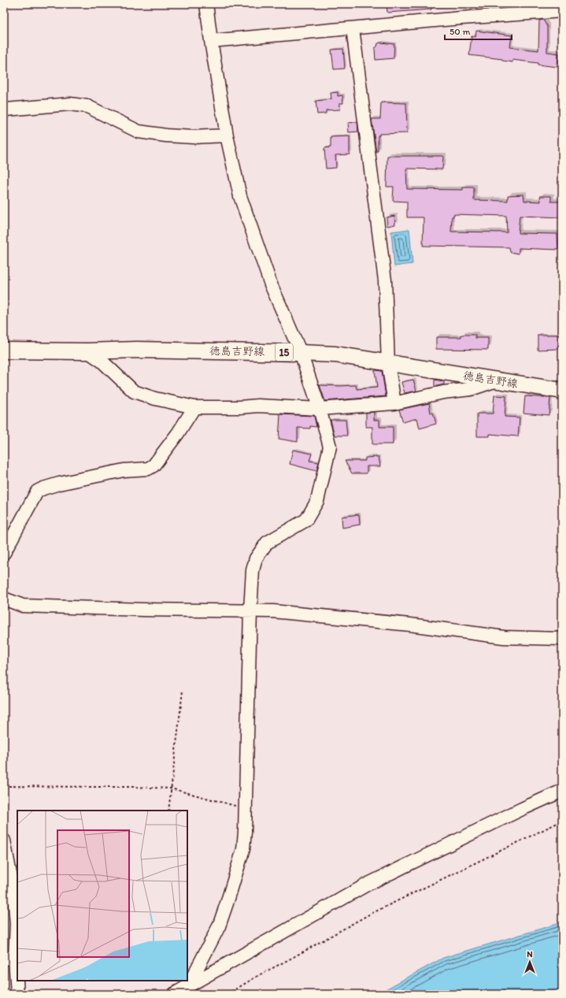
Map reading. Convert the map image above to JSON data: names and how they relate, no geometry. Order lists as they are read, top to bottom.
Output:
{
  "streets": {
    "main road": ["徳島吉野線", "15"]
  },
  "scale_bar": "50 m",
  "north": "top"
}
